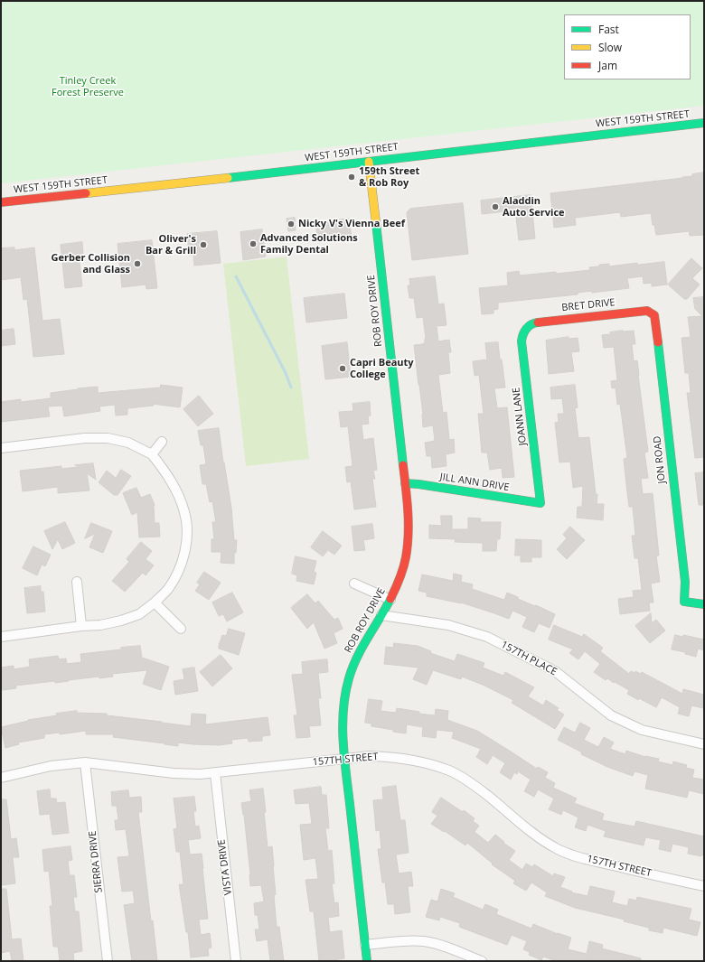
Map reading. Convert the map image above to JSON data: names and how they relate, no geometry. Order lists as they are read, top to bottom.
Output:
{
  "streets": {
    "street": [
      "WEST 159TH STREET",
      "BRET DRIVE",
      "ROB ROY DRIVE",
      "JOANN LANE",
      "JON ROAD",
      "JILL ANN DRIVE",
      "157TH PLACE",
      "157TH STREET",
      "SIERRA DRIVE",
      "VISTA DRIVE"
    ]
  },
  "crossings": [
    ["WEST 159TH STREET", "ROB ROY DRIVE"],
    ["BRET DRIVE", "JOANN LANE"],
    ["BRET DRIVE", "JON ROAD"],
    ["ROB ROY DRIVE", "JILL ANN DRIVE"],
    ["ROB ROY DRIVE", "157TH PLACE"],
    ["ROB ROY DRIVE", "157TH STREET"],
    ["JOANN LANE", "JILL ANN DRIVE"],
    ["157TH STREET", "SIERRA DRIVE"],
    ["157TH STREET", "VISTA DRIVE"]
  ],
  "parks": ["Tinley Creek Forest Preserve"],
  "places": [
    "159th Street & Rob Roy",
    "Aladdin Auto Service",
    "Nicky V's Vienna Beef",
    "Advanced Solutions Family Dental",
    "Oliver's Bar & Grill",
    "Gerber Collision and Glass",
    "Capri Beauty College"
  ],
  "legend": ["Fast", "Slow", "Jam"]
}
